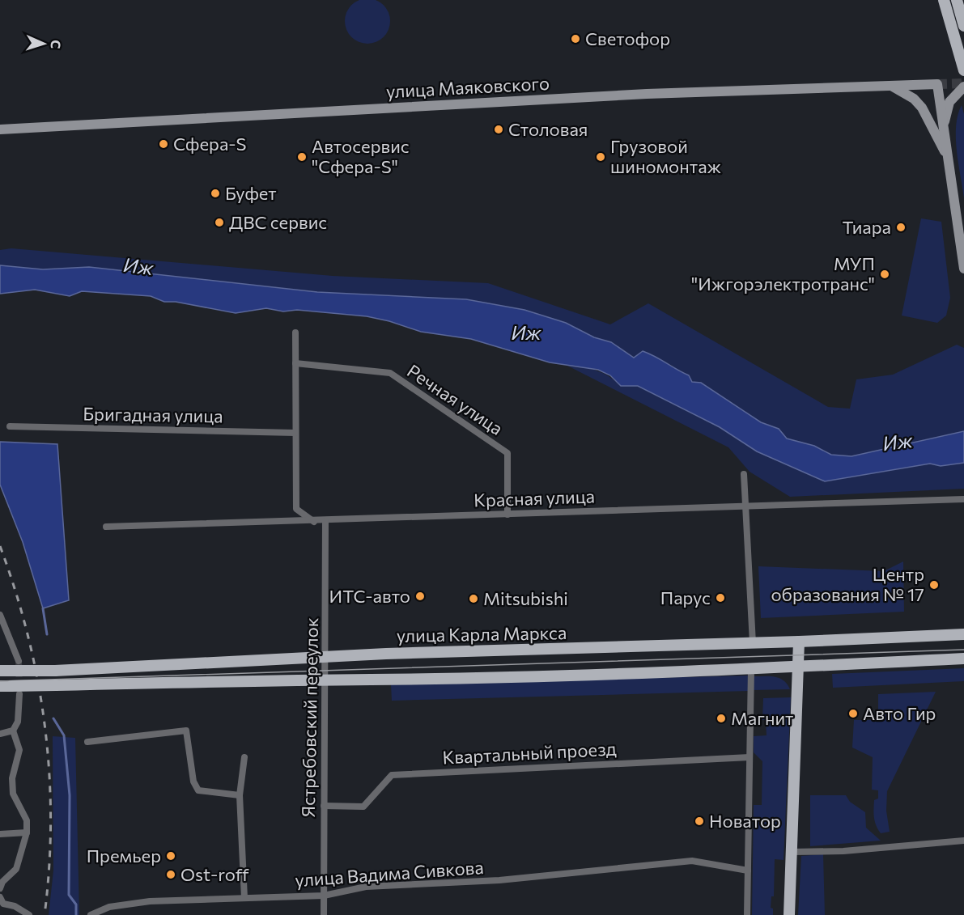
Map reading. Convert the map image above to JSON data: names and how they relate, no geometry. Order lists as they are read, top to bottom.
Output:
{
  "streets": {
    "main road": ["улица Маяковского", "улица Карла Маркса"],
    "street": [
      "Речная улица",
      "Бригадная улица",
      "Красная улица",
      "Ястребовский переулок",
      "Квартальный проезд",
      "улица Вадима Сивкова"
    ]
  },
  "crossings": [
    ["Речная улица", "Красная улица"],
    ["Красная улица", "Ястребовский переулок"],
    ["улица Карла Маркса", "Ястребовский переулок"],
    ["Ястребовский переулок", "Квартальный проезд"],
    ["Ястребовский переулок", "улица Вадима Сивкова"]
  ],
  "water": ["Иж"],
  "places": [
    "Светофор",
    "Столовая",
    "Сфера-S",
    "Автосервис \"Сфера-S\"",
    "Грузовой шиномонтаж",
    "Буфет",
    "ДВС сервис",
    "Тиара",
    "МУП \"Ижгорэлектротранс\"",
    "Центр образования № 17",
    "ИТС-авто",
    "Парус",
    "Mitsubishi",
    "Авто Гир",
    "Магнит",
    "Новатор",
    "Премьер",
    "Ost-roff"
  ],
  "north": "right"
}
